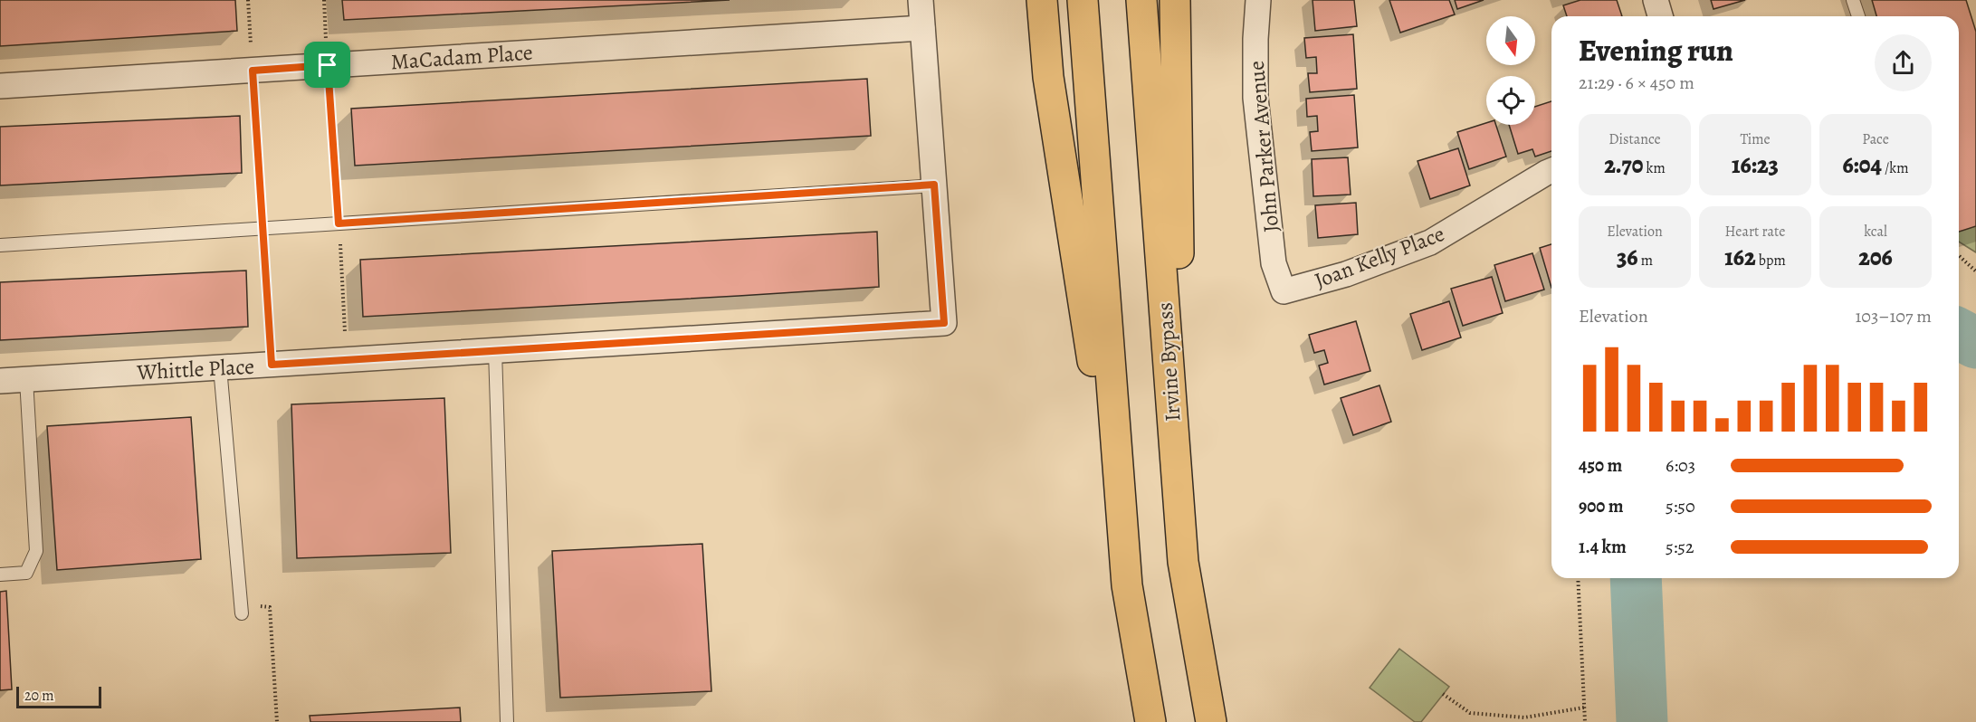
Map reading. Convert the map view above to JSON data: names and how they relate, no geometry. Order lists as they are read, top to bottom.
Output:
{
  "streets": {
    "highway": ["Irvine Bypass"],
    "street": [
      "MaCadam Place",
      "John Parker Avenue",
      "Joan Kelly Place",
      "Whittle Place"
    ]
  },
  "crossings": [
    ["John Parker Avenue", "Joan Kelly Place"]
  ],
  "scale_bar": "20 m",
  "north": "bottom",
  "page": {
    "heading": ["Evening run", "21:29 · 6 × 450 m"],
    "stats": [
      ["Distance", "2.70 km"],
      ["Time", "16:23"],
      ["Pace", "6:04 /km"],
      ["Elevation", "36 m"],
      ["Heart rate", "162 bpm"],
      ["kcal", "206"]
    ],
    "chart": ["Elevation", "103–107 m"],
    "list": [
      {
        "name": "450 m",
        "note": "6:03"
      },
      {
        "name": "900 m",
        "note": "5:50"
      },
      {
        "name": "1.4 km",
        "note": "5:52"
      }
    ],
    "scale": "20 m"
  }
}
